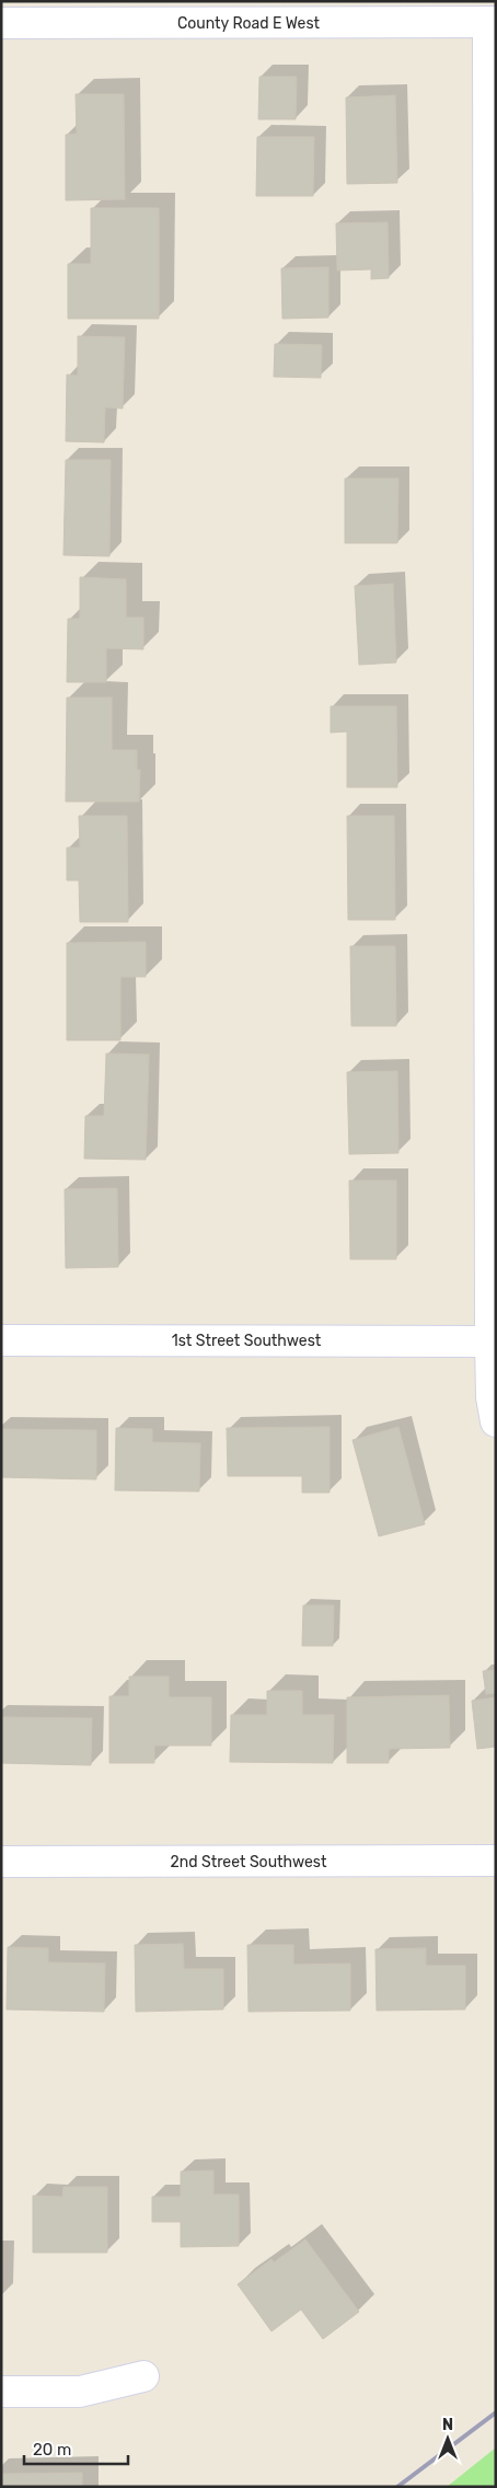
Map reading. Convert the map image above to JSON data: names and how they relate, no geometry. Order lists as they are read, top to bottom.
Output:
{
  "streets": {
    "street": ["County Road E West", "1st Street Southwest", "2nd Street Southwest"]
  },
  "scale_bar": "20 m",
  "north": "top"
}
